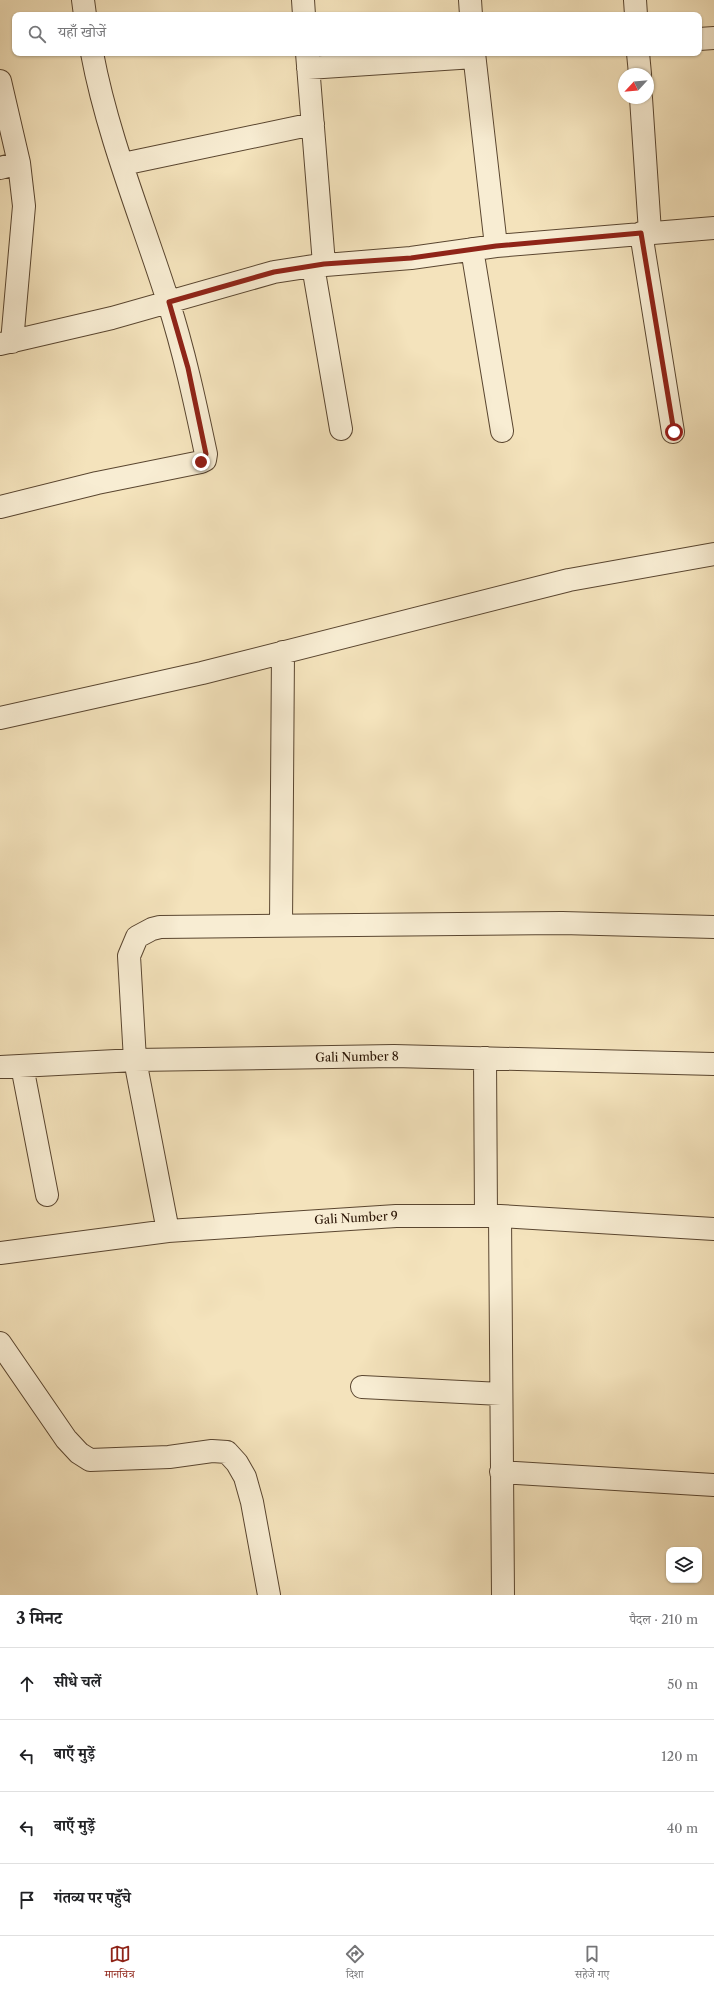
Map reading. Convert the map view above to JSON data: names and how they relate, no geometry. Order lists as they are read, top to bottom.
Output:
{
  "streets": {
    "street": ["Gali Number 8", "Gali Number 9"]
  },
  "north": "bottom left",
  "page": {
    "search": "यहाँ खोजें",
    "heading": ["3 मिनट", "पैदल · 210 m"],
    "list": [
      ["सीधे चलें", "50 m"],
      ["बाएँ मुड़ें", "120 m"],
      ["बाएँ मुड़ें", "40 m"],
      "गंतव्य पर पहुँचे"
    ],
    "nav": ["मानचित्र", "दिशा", "सहेजे गए"]
  }
}
